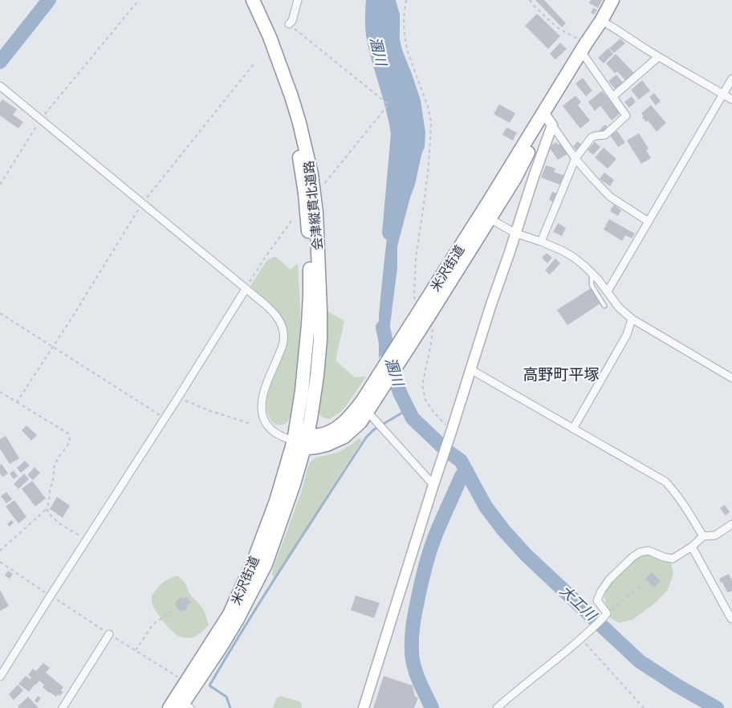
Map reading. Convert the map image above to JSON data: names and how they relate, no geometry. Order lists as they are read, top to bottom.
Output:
{
  "streets": {
    "highway": ["会津縦貫北道路", "米沢街道"]
  },
  "crossings": [
    ["会津縦貫北道路", "米沢街道"]
  ],
  "districts": ["高野町平塚"],
  "water": ["溷川", "大工川"]
}
